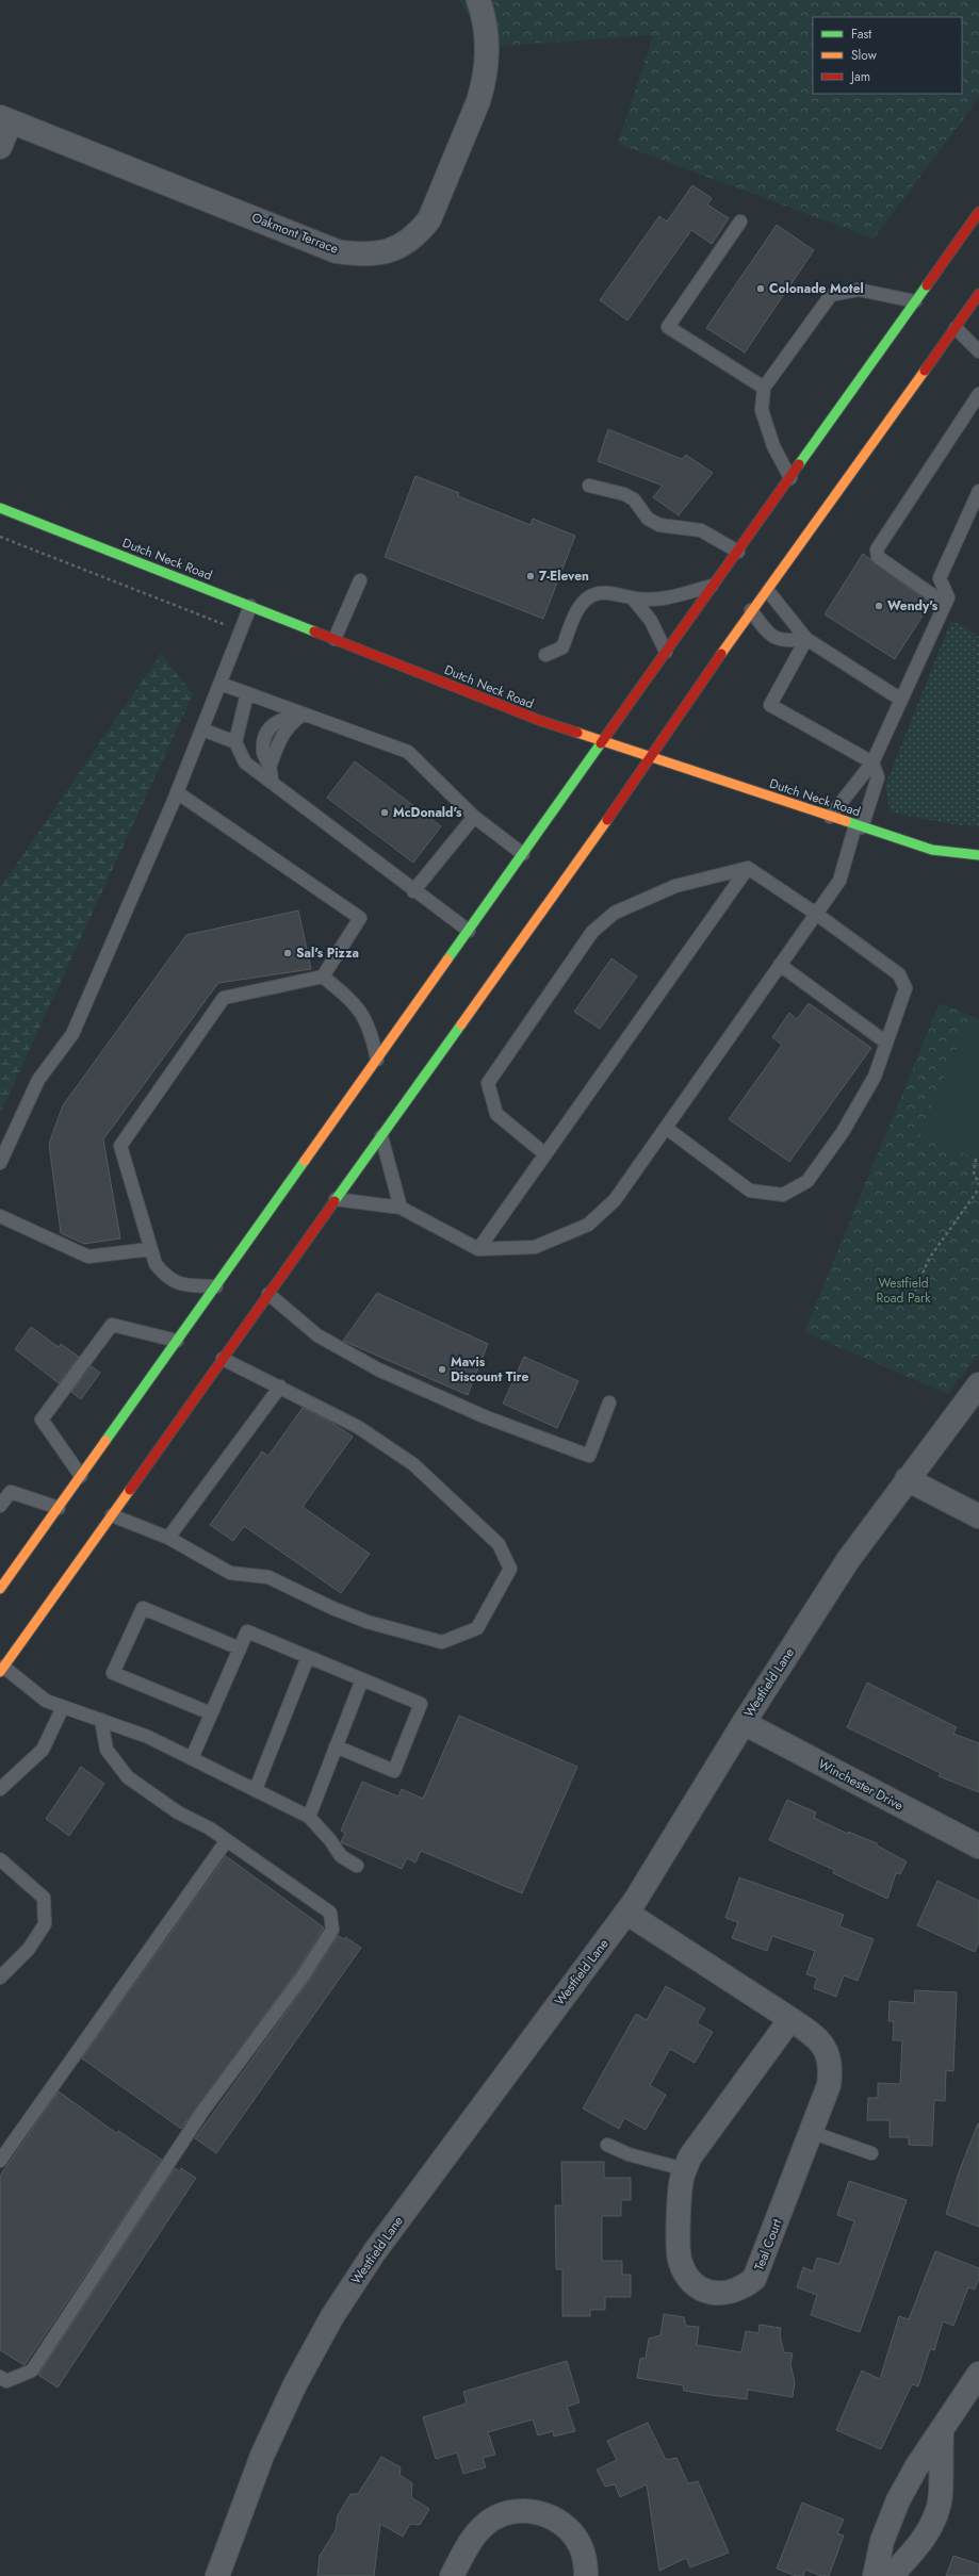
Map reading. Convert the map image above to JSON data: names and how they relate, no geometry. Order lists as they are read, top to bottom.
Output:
{
  "streets": {
    "main road": ["Dutch Neck Road"],
    "street": [
      "Oakmont Terrace",
      "Westfield Lane",
      "Winchester Drive",
      "Teal Court"
    ]
  },
  "crossings": [
    ["Westfield Lane", "Winchester Drive"],
    ["Westfield Lane", "Teal Court"]
  ],
  "parks": ["Westfield Road Park"],
  "places": [
    "Colonade Motel",
    "7-Eleven",
    "Wendy's",
    "McDonald's",
    "Sal's Pizza",
    "Mavis Discount Tire"
  ],
  "legend": ["Fast", "Slow", "Jam"]
}
